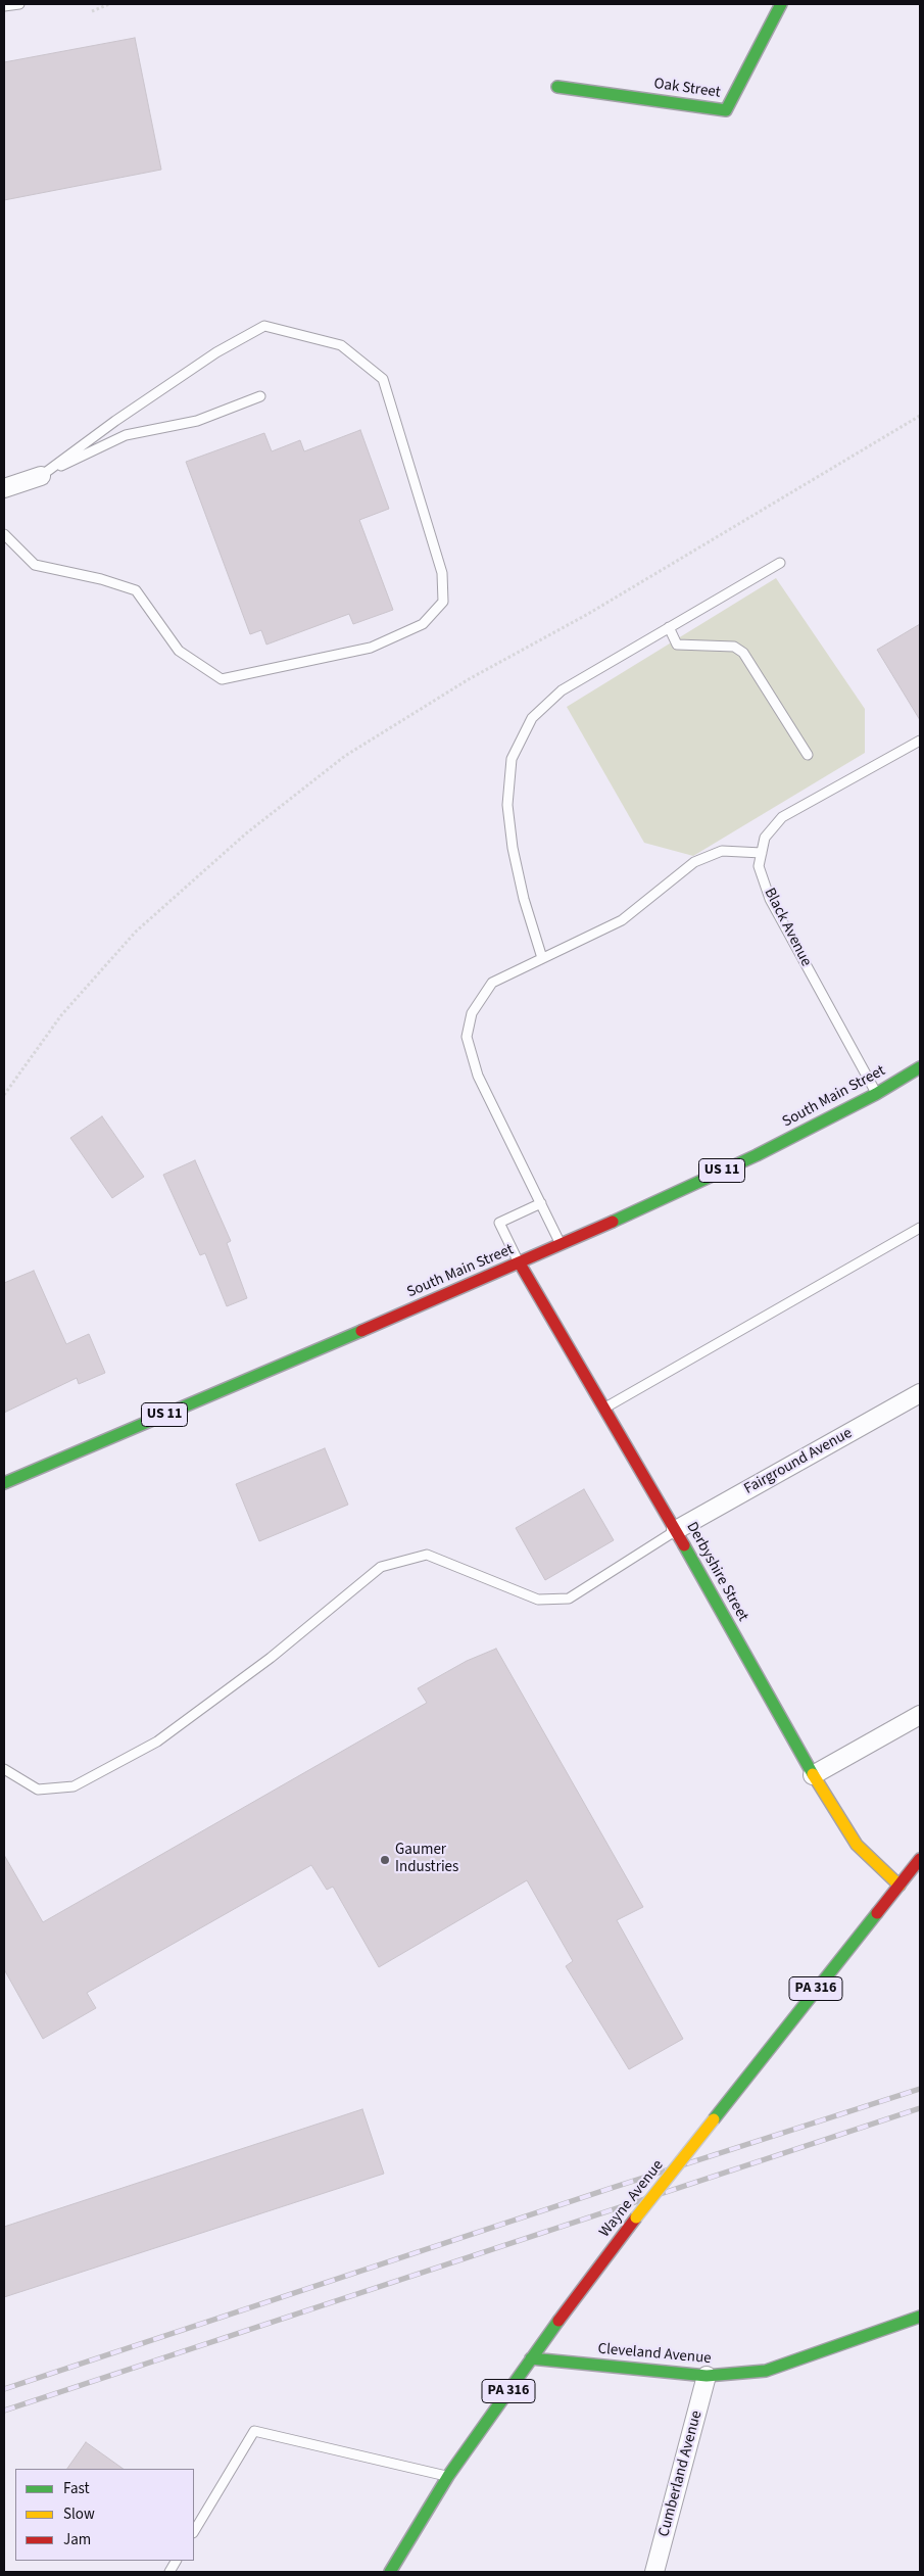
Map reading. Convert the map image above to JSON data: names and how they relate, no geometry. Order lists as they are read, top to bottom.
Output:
{
  "streets": {
    "main road": [
      "Oak Street",
      "South Main Street",
      "US 11",
      "Derbyshire Street",
      "PA 316",
      "Wayne Avenue",
      "Cleveland Avenue"
    ],
    "street": ["Fairground Avenue", "Cumberland Avenue"],
    "lane": ["Black Avenue"]
  },
  "crossings": [
    ["Black Avenue", "South Main Street"],
    ["South Main Street", "Derbyshire Street"],
    ["Fairground Avenue", "Derbyshire Street"],
    ["Derbyshire Street", "Wayne Avenue"],
    ["Wayne Avenue", "Cleveland Avenue"],
    ["Cleveland Avenue", "Cumberland Avenue"]
  ],
  "places": ["Gaumer Industries"],
  "legend": ["Fast", "Slow", "Jam"]
}
